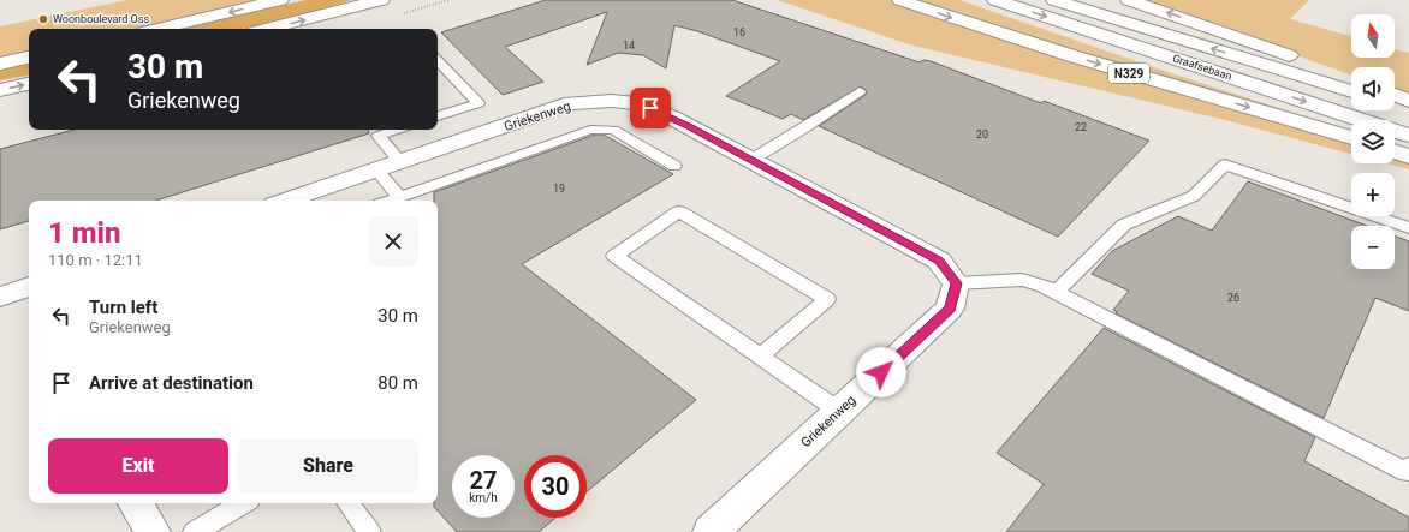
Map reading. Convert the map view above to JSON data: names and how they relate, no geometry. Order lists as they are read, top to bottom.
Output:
{
  "streets": {
    "main road": ["Graafsebaan", "N329", "Griekenweg"]
  },
  "places": ["Woonboulevard Oss"],
  "house_numbers": [
    "16",
    "14",
    "22",
    "20",
    "19",
    "26"
  ],
  "north": "top",
  "page": {
    "map_buttons": ["+", "−"],
    "turn": ["30 m", "Griekenweg"],
    "heading": ["1 min", "110 m · 12:11"],
    "list": [
      {
        "name": "Turn left",
        "note": "Griekenweg",
        "value": "30 m"
      },
      {
        "name": "Arrive at destination",
        "value": "80 m"
      }
    ],
    "buttons": ["Exit", "Share"],
    "speed": "27 km/h",
    "limit": "30"
  }
}
